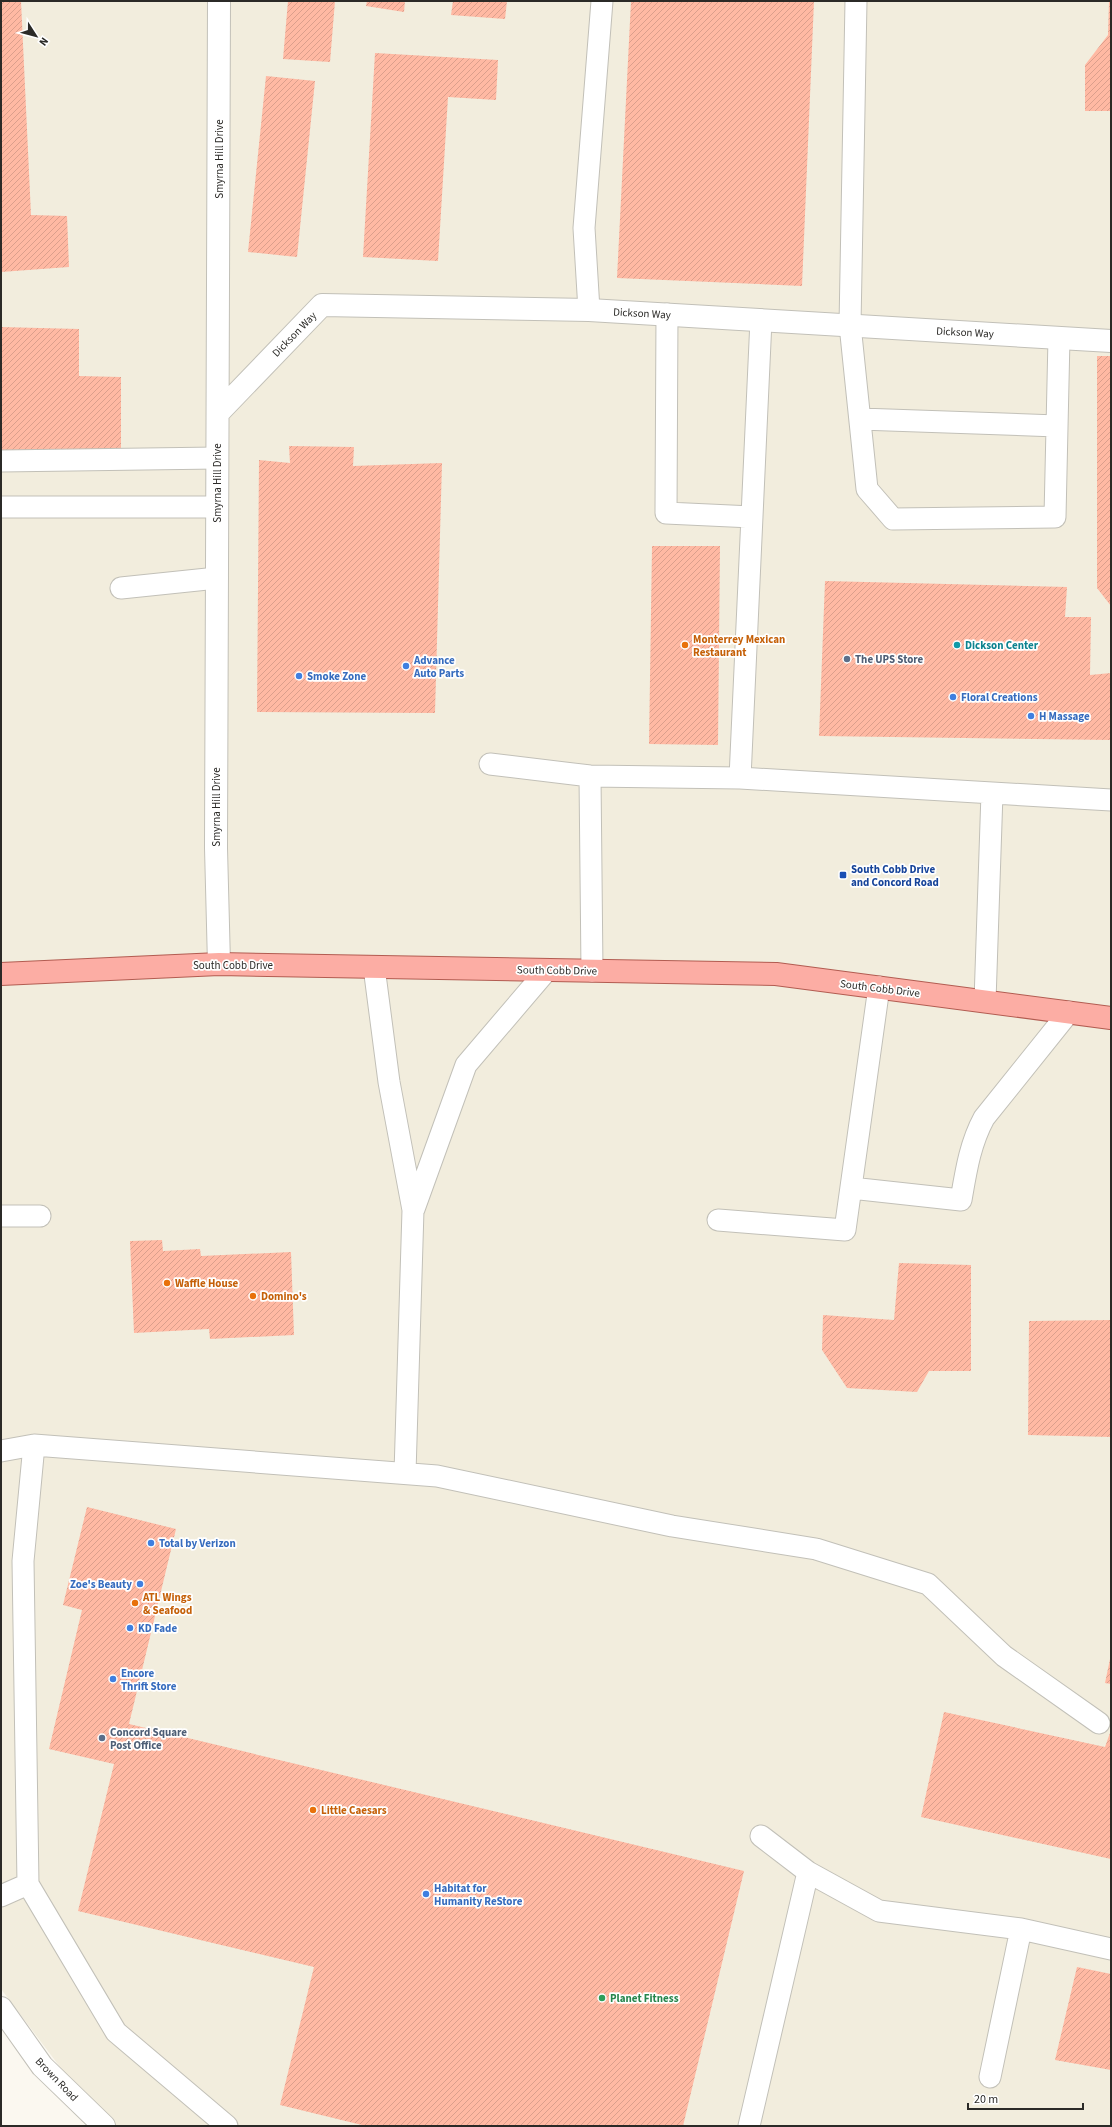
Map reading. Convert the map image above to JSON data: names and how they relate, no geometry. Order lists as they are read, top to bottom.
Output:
{
  "streets": {
    "main road": ["South Cobb Drive"],
    "street": ["Smyrna Hill Drive", "Dickson Way", "Brown Road"]
  },
  "crossings": [
    ["Smyrna Hill Drive", "Dickson Way"],
    ["Smyrna Hill Drive", "South Cobb Drive"]
  ],
  "places": {
    "other": [
      "Monterrey Mexican Restaurant",
      "Dickson Center",
      "The UPS Store",
      "Advance Auto Parts",
      "Smoke Zone",
      "Floral Creations",
      "H Massage",
      "Waffle House",
      "Domino's",
      "Total by Verizon",
      "Zoe's Beauty",
      "ATL Wings & Seafood",
      "KD Fade",
      "Encore Thrift Store",
      "Concord Square Post Office",
      "Little Caesars",
      "Habitat for Humanity ReStore",
      "Planet Fitness"
    ],
    "transit": ["South Cobb Drive and Concord Road"]
  },
  "scale_bar": "20 m",
  "north": "bottom right"
}
